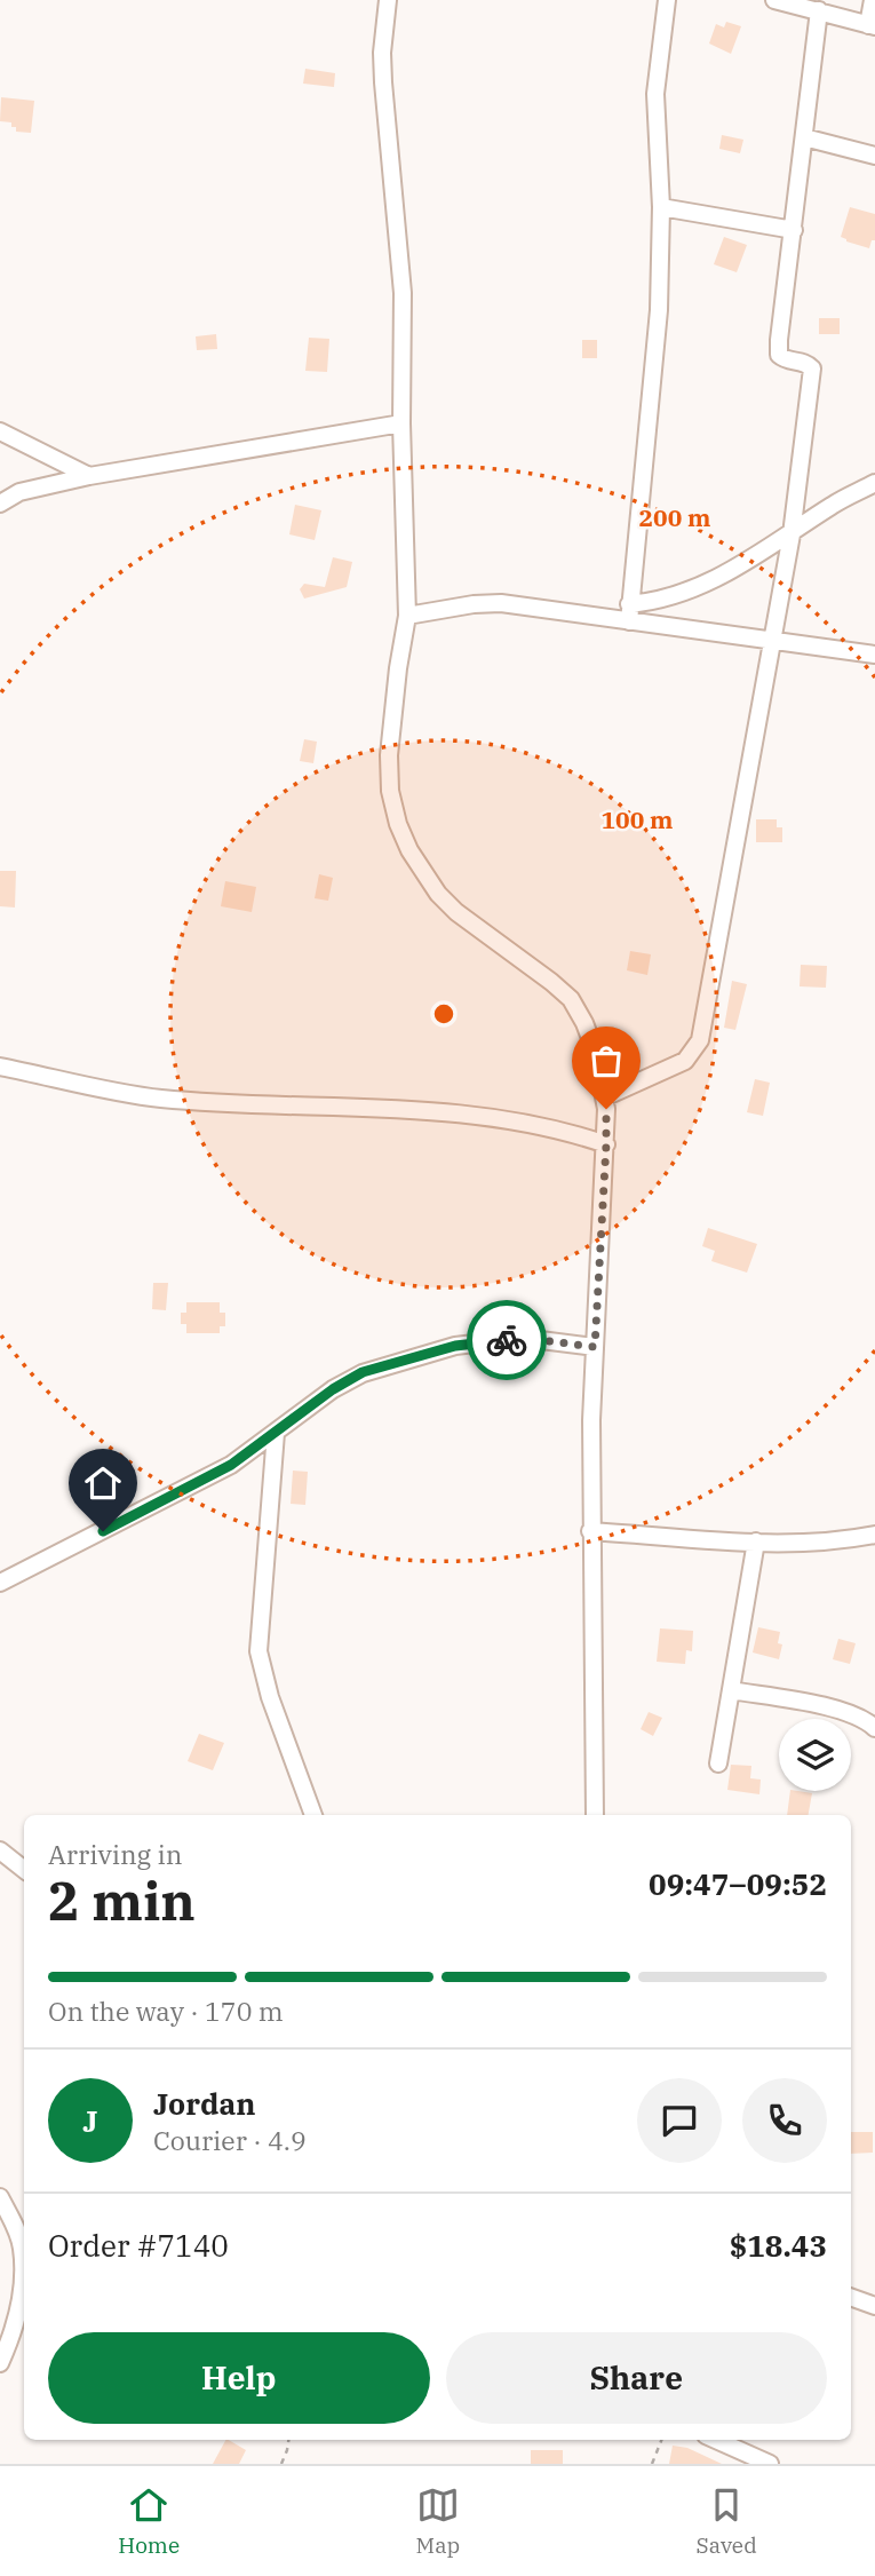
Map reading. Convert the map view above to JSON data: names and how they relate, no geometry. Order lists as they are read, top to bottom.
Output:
{
  "page": {
    "heading": ["2 min", "Arriving in", "09:47–09:52"],
    "panel": [
      "Jordan",
      "Courier · 4.9",
      "Order #7140",
      "$18.43"
    ],
    "bar": "On the way · 170 m",
    "round": "J",
    "buttons": ["Help", "Share"],
    "tabs": ["Home", "Map", "Saved"]
  },
  "rings": ["200 m", "100 m"]
}
